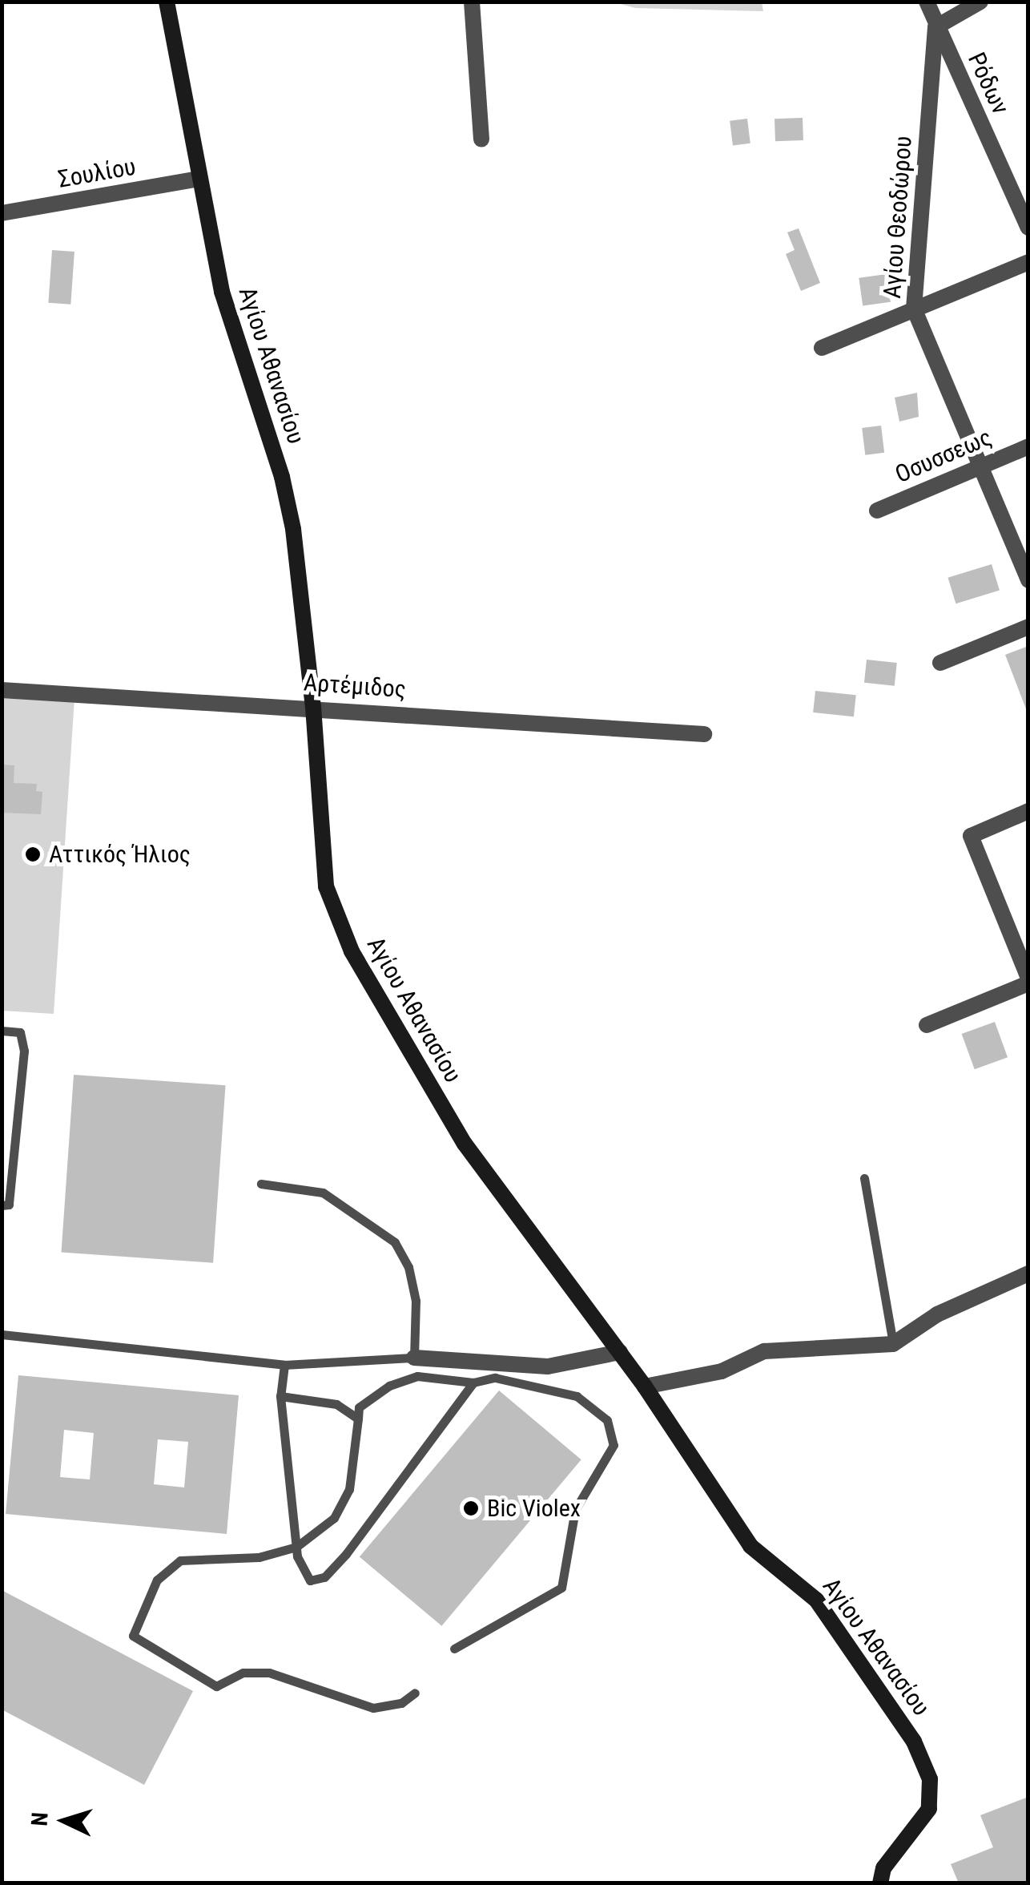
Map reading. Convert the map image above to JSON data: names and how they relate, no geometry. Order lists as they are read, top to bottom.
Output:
{
  "streets": {
    "street": [
      "Ρόδων",
      "Σουλίου",
      "Αγίου Θεοδώρου",
      "Αγίου Αθανασίου",
      "Οσυσσεως",
      "Αρτέμιδος"
    ]
  },
  "crossings": [
    ["Ρόδων", "Αγίου Θεοδώρου"],
    ["Σουλίου", "Αγίου Αθανασίου"],
    ["Αγίου Θεοδώρου", "Οσυσσεως"],
    ["Αγίου Αθανασίου", "Αρτέμιδος"]
  ],
  "places": ["Αττικός Ήλιος", "Bic Violex"],
  "north": "left"
}
